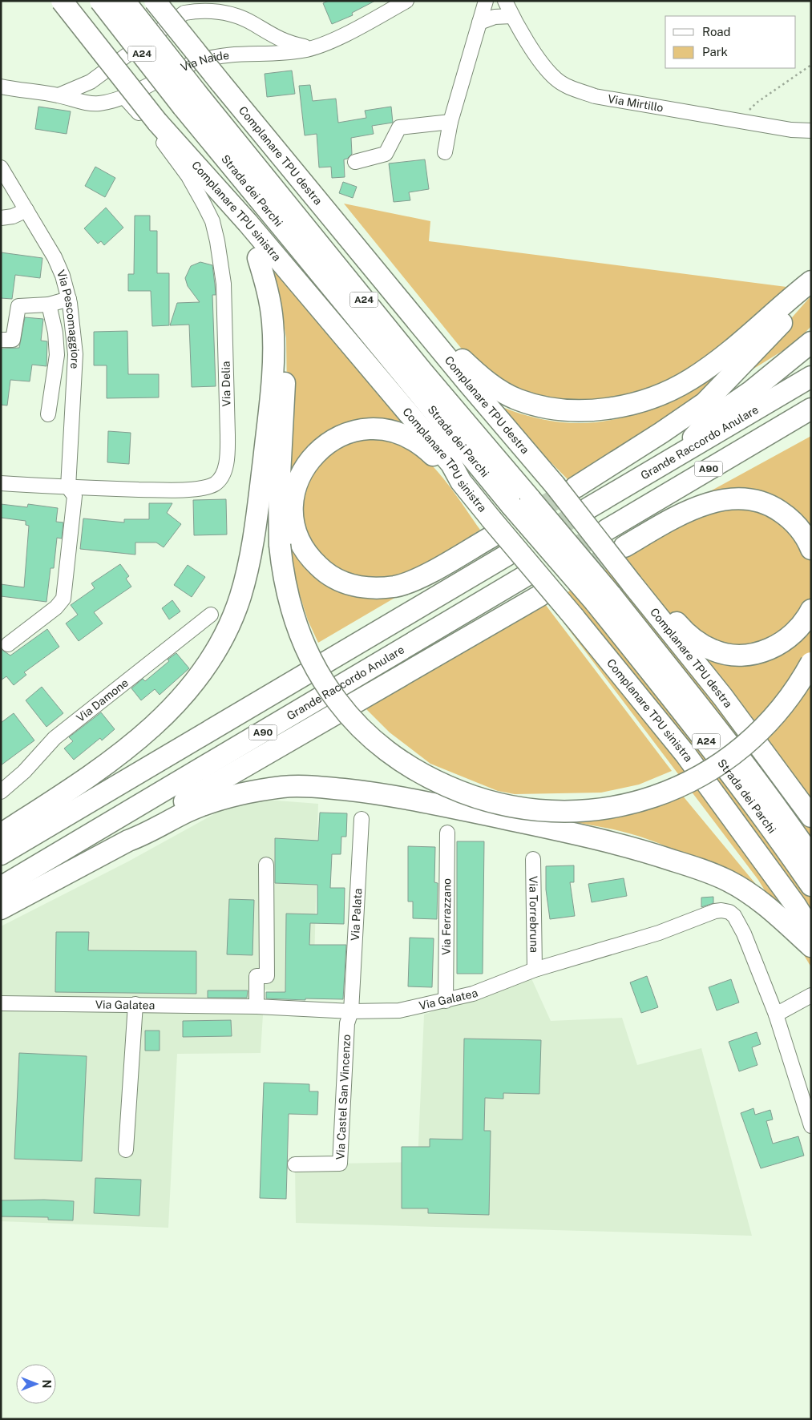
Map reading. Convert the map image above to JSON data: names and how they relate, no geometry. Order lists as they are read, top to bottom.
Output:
{
  "streets": {
    "highway": [
      "A24",
      "Complanare TPU destra",
      "Strada dei Parchi",
      "Complanare TPU sinistra",
      "Grande Raccordo Anulare",
      "A90"
    ],
    "street": [
      "Via Naide",
      "Via Mirtillo",
      "Via Pescomaggiore",
      "Via Delia",
      "Via Damone",
      "Via Torrebruna",
      "Via Palata",
      "Via Ferrazzano",
      "Via Galatea",
      "Via Castel San Vincenzo"
    ]
  },
  "crossings": [
    ["Via Naide", "Via Delia"],
    ["Via Pescomaggiore", "Via Delia"],
    ["Via Torrebruna", "Via Galatea"],
    ["Via Palata", "Via Galatea"],
    ["Via Palata", "Via Castel San Vincenzo"],
    ["Via Ferrazzano", "Via Galatea"],
    ["Via Galatea", "Via Castel San Vincenzo"]
  ],
  "legend": ["Road", "Park"],
  "north": "right"
}
